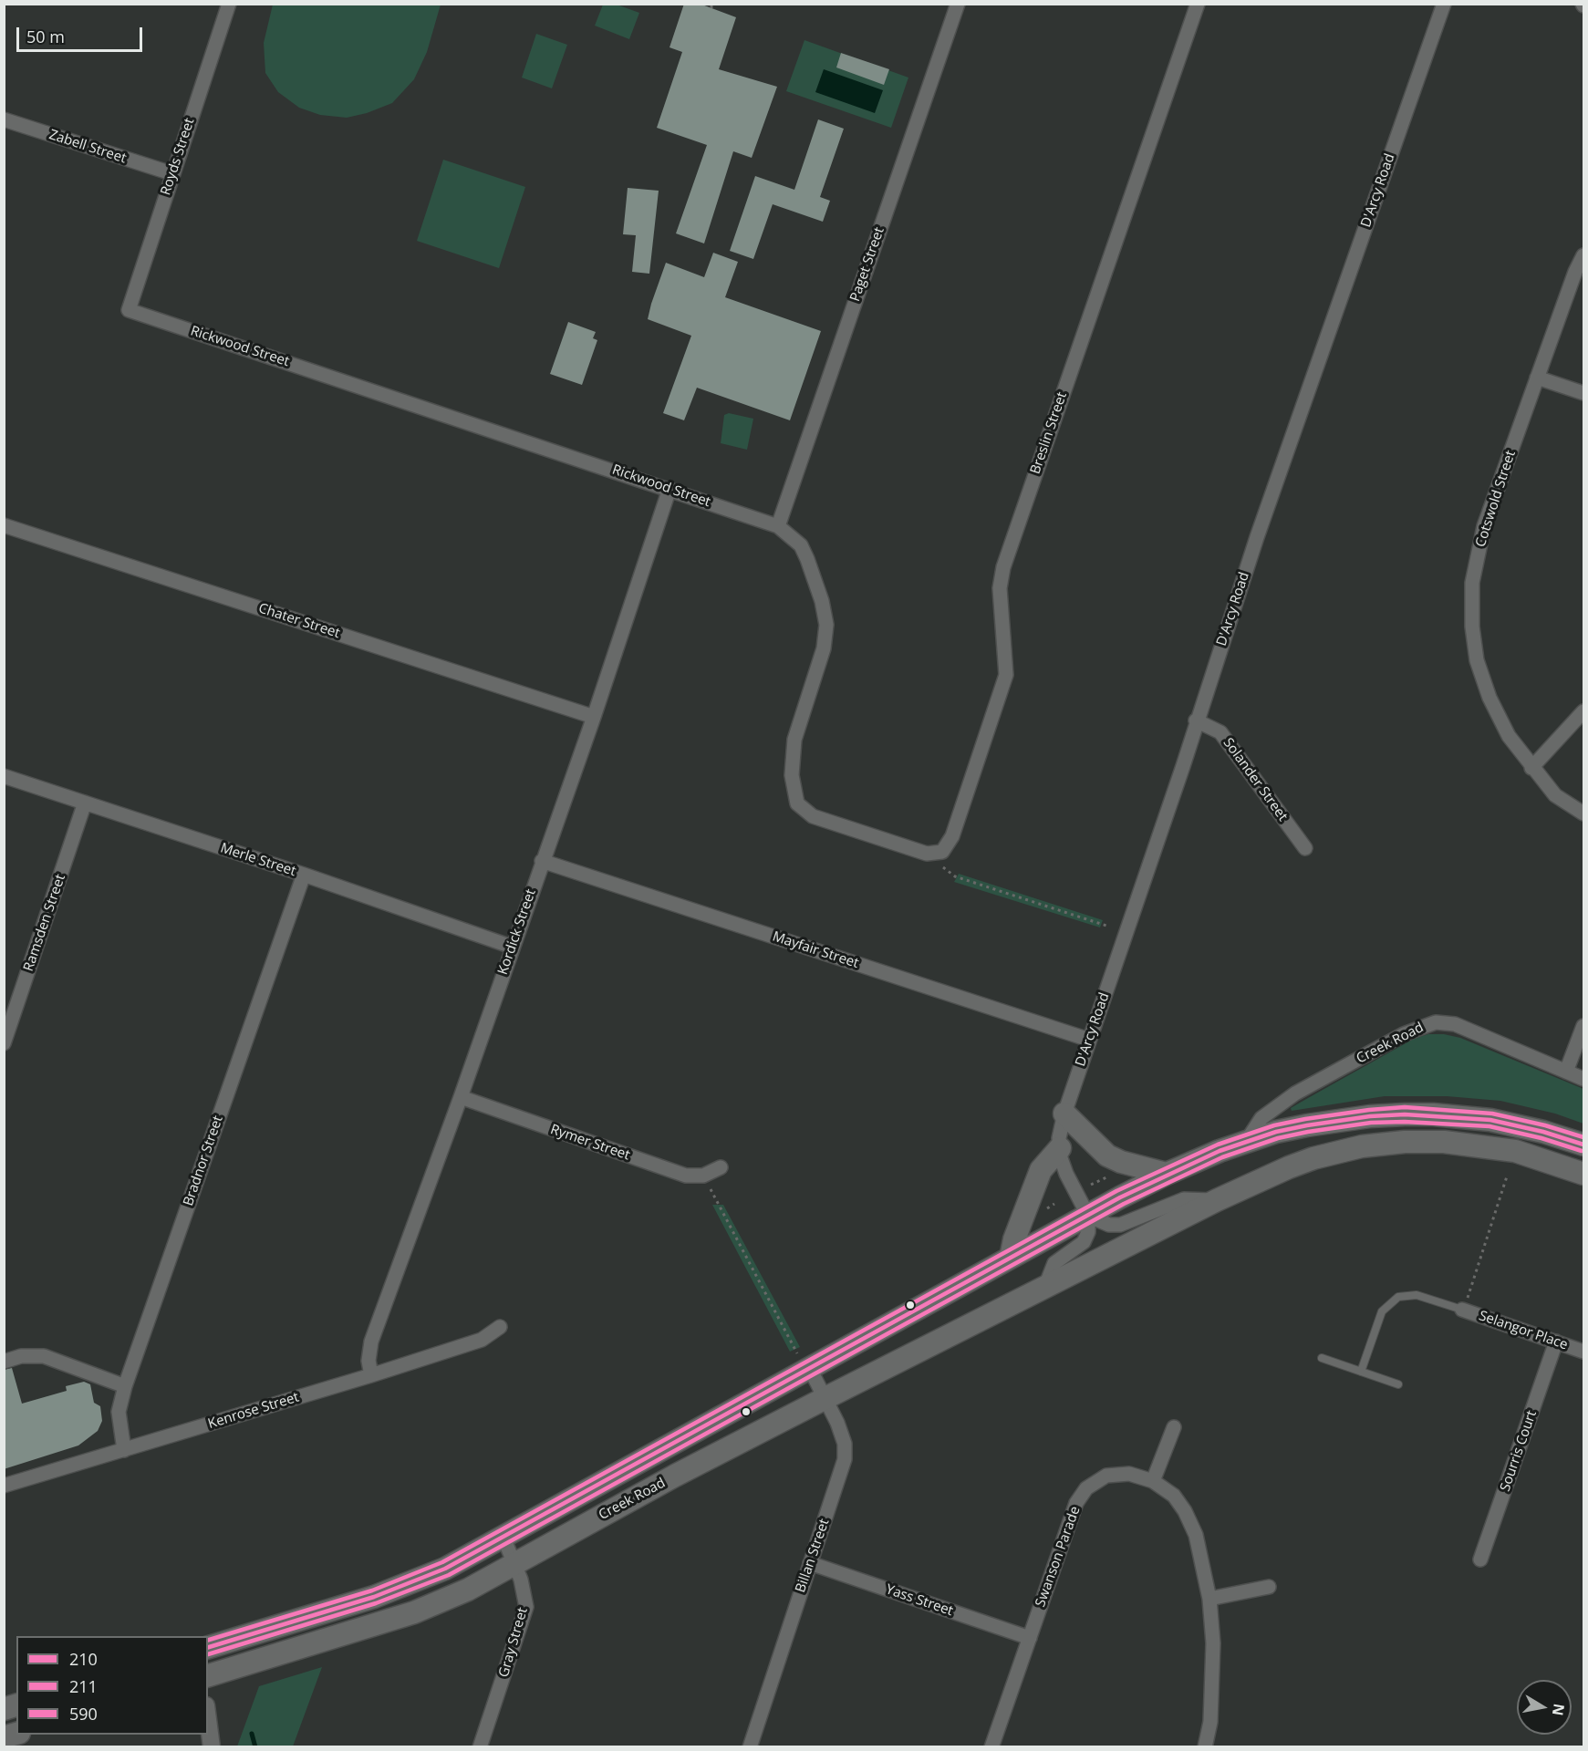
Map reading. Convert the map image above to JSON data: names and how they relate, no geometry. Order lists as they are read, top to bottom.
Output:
{
  "streets": {
    "main road": ["Creek Road"],
    "street": [
      "Zabell Street",
      "Royds Street",
      "D'Arcy Road",
      "Paget Street",
      "Rickwood Street",
      "Breslin Street",
      "Cotswold Street",
      "Chater Street",
      "Solander Street",
      "Merle Street",
      "Ramsden Street",
      "Kordick Street",
      "Mayfair Street",
      "Rymer Street",
      "Bradnor Street",
      "Selangor Place",
      "Kenrose Street",
      "Sourris Court",
      "Billan Street",
      "Swanson Parade",
      "Yass Street",
      "Gray Street"
    ]
  },
  "crossings": [
    ["Zabell Street", "Royds Street"],
    ["Royds Street", "Rickwood Street"],
    ["D'Arcy Road", "Solander Street"],
    ["D'Arcy Road", "Mayfair Street"],
    ["D'Arcy Road", "Creek Road"],
    ["Paget Street", "Rickwood Street"],
    ["Rickwood Street", "Breslin Street"],
    ["Rickwood Street", "Kordick Street"],
    ["Chater Street", "Kordick Street"],
    ["Merle Street", "Ramsden Street"],
    ["Merle Street", "Kordick Street"],
    ["Merle Street", "Bradnor Street"],
    ["Kordick Street", "Mayfair Street"],
    ["Kordick Street", "Rymer Street"],
    ["Kordick Street", "Kenrose Street"],
    ["Creek Road", "Billan Street"],
    ["Creek Road", "Gray Street"],
    ["Bradnor Street", "Kenrose Street"],
    ["Selangor Place", "Sourris Court"],
    ["Billan Street", "Yass Street"],
    ["Swanson Parade", "Yass Street"]
  ],
  "lines": ["transit line 590", "transit line 210", "transit line 211"],
  "legend": ["210", "211", "590"],
  "scale_bar": "50 m",
  "north": "right"
}
